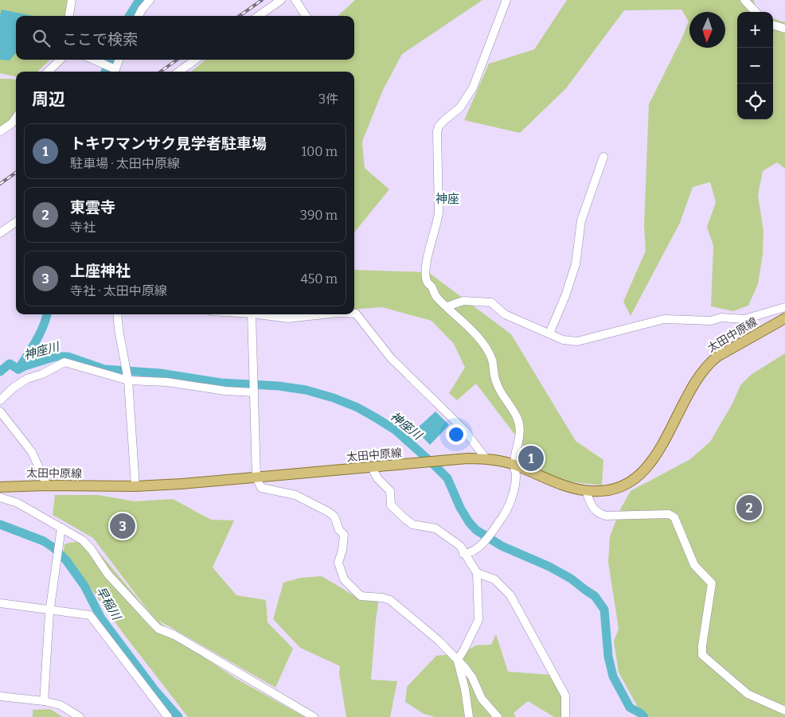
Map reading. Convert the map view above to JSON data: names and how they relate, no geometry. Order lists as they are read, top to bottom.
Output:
{
  "streets": {
    "main road": ["太田中原線"]
  },
  "districts": ["神座"],
  "water": ["神座川", "早稲川"],
  "north": "bottom",
  "page": {
    "map_buttons": ["+", "−"],
    "search": "ここで検索",
    "heading": ["周辺", "3件"],
    "list": [
      {
        "mark": "1",
        "name": "トキワマンサク見学者駐車場",
        "note": "駐車場 · 太田中原線",
        "value": "100 m"
      },
      {
        "mark": "2",
        "name": "東雲寺",
        "note": "寺社",
        "value": "390 m"
      },
      {
        "mark": "3",
        "name": "上座神社",
        "note": "寺社 · 太田中原線",
        "value": "450 m"
      }
    ],
    "pins": ["1", "2", "3"]
  }
}
